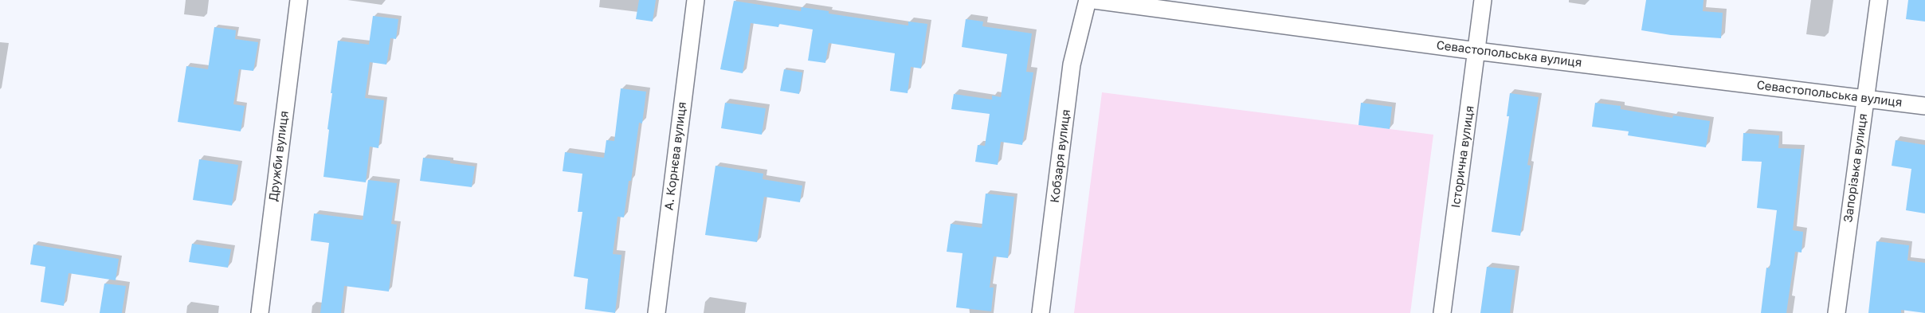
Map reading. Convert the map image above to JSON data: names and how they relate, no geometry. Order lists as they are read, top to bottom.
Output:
{
  "streets": {
    "street": [
      "Севастопольська вулиця",
      "Дружби вулиця",
      "А. Корнєва вулиця",
      "Кобзаря вулиця",
      "Історична вулиця",
      "Запорізька вулиця"
    ]
  },
  "crossings": [
    ["Севастопольська вулиця", "Історична вулиця"],
    ["Севастопольська вулиця", "Запорізька вулиця"]
  ]
}
